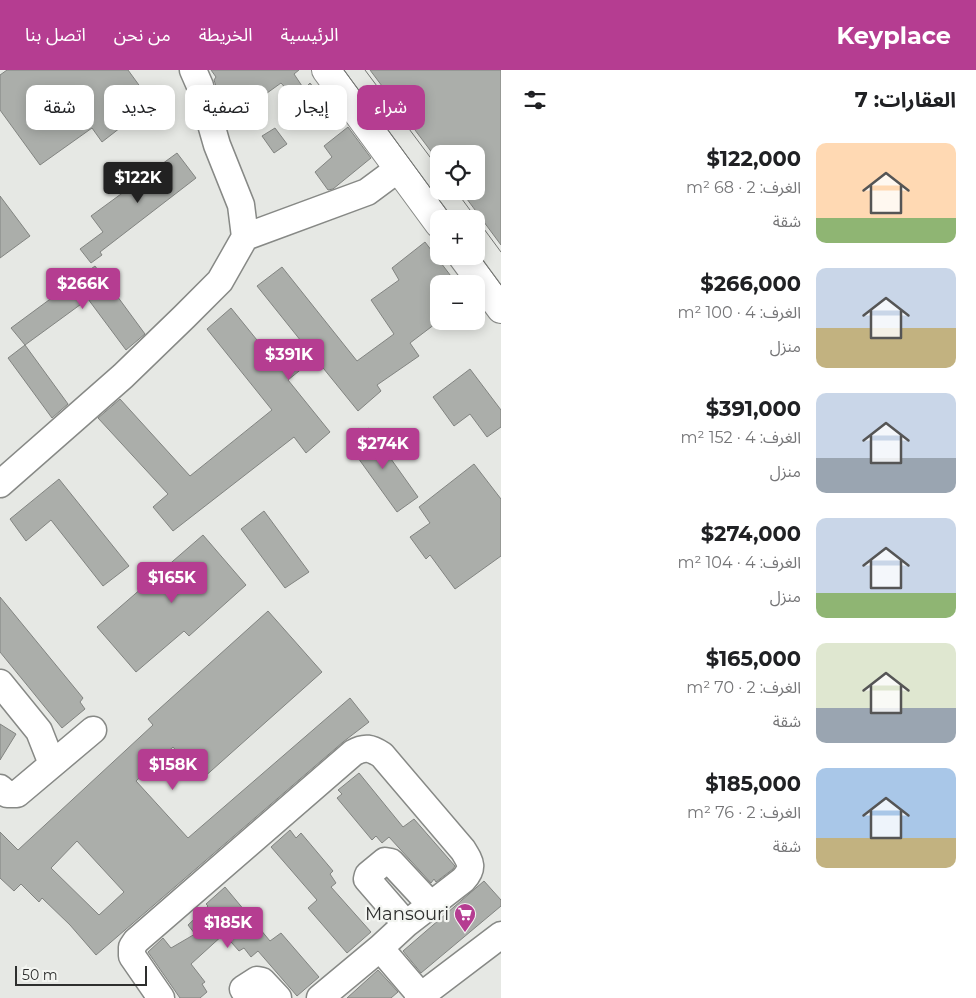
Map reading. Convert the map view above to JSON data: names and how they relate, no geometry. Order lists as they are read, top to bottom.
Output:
{
  "places": {
    "supermarket": ["Mansouri"]
  },
  "scale_bar": "50 m",
  "page": {
    "header": "Keyplace",
    "nav": [
      "الرئيسية",
      "الخريطة",
      "من نحن",
      "اتصل بنا"
    ],
    "heading": "العقارات: 7",
    "chip": [
      "شراء",
      "إيجار",
      "تصفية",
      "جديد",
      "شقة"
    ],
    "list": [
      {
        "name": "$122,000",
        "note": "الغرف: 2 · 68 m² · شقة"
      },
      {
        "name": "$266,000",
        "note": "الغرف: 4 · 100 m² · منزل"
      },
      {
        "name": "$391,000",
        "note": "الغرف: 4 · 152 m² · منزل"
      },
      {
        "name": "$274,000",
        "note": "الغرف: 4 · 104 m² · منزل"
      },
      {
        "name": "$165,000",
        "note": "الغرف: 2 · 70 m² · شقة"
      },
      {
        "name": "$185,000",
        "note": "الغرف: 2 · 76 m² · شقة"
      }
    ],
    "map_buttons": ["+", "−"],
    "price": [
      "$122K",
      "$266K",
      "$391K",
      "$274K",
      "$165K",
      "$158K",
      "$185K"
    ],
    "scale": "50 m"
  }
}
